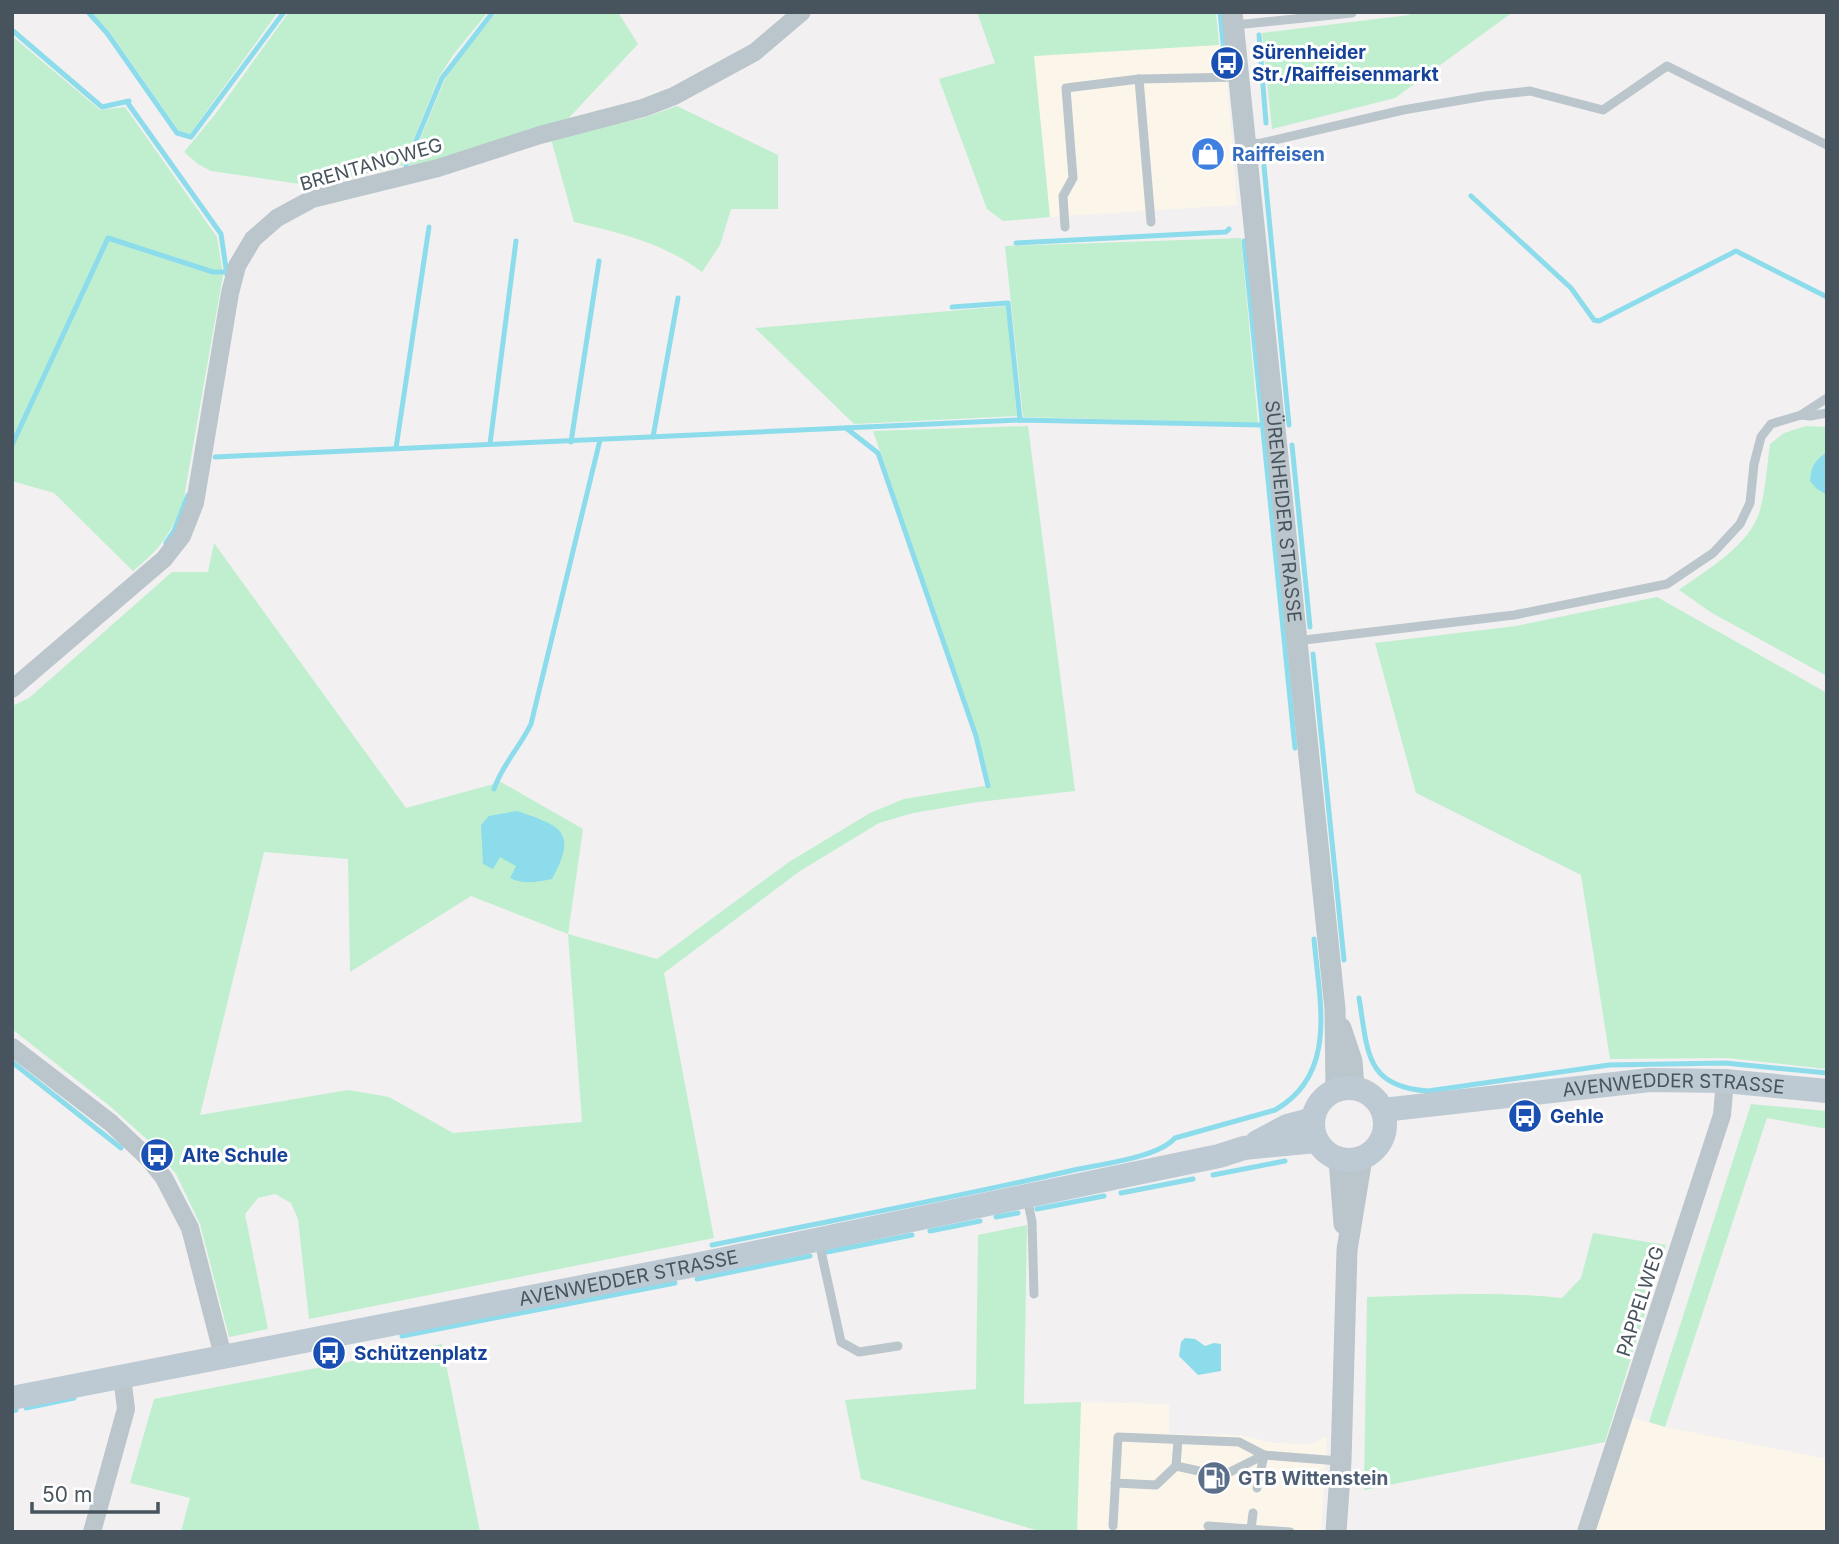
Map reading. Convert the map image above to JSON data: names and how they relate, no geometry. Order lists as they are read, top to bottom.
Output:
{
  "streets": {
    "main road": ["AVENWEDDER STRASSE"],
    "street": ["BRENTANOWEG", "SÜRENHEIDER STRASSE", "PAPPELWEG"]
  },
  "crossings": [
    ["SÜRENHEIDER STRASSE", "AVENWEDDER STRASSE"],
    ["AVENWEDDER STRASSE", "PAPPELWEG"]
  ],
  "places": {
    "bus stop": [
      "Sürenheider Str./Raiffeisenmarkt",
      "Gehle",
      "Alte Schule",
      "Schützenplatz"
    ],
    "shop": ["Raiffeisen"],
    "fuel station": ["GTB Wittenstein"]
  },
  "scale_bar": "50 m"
}
